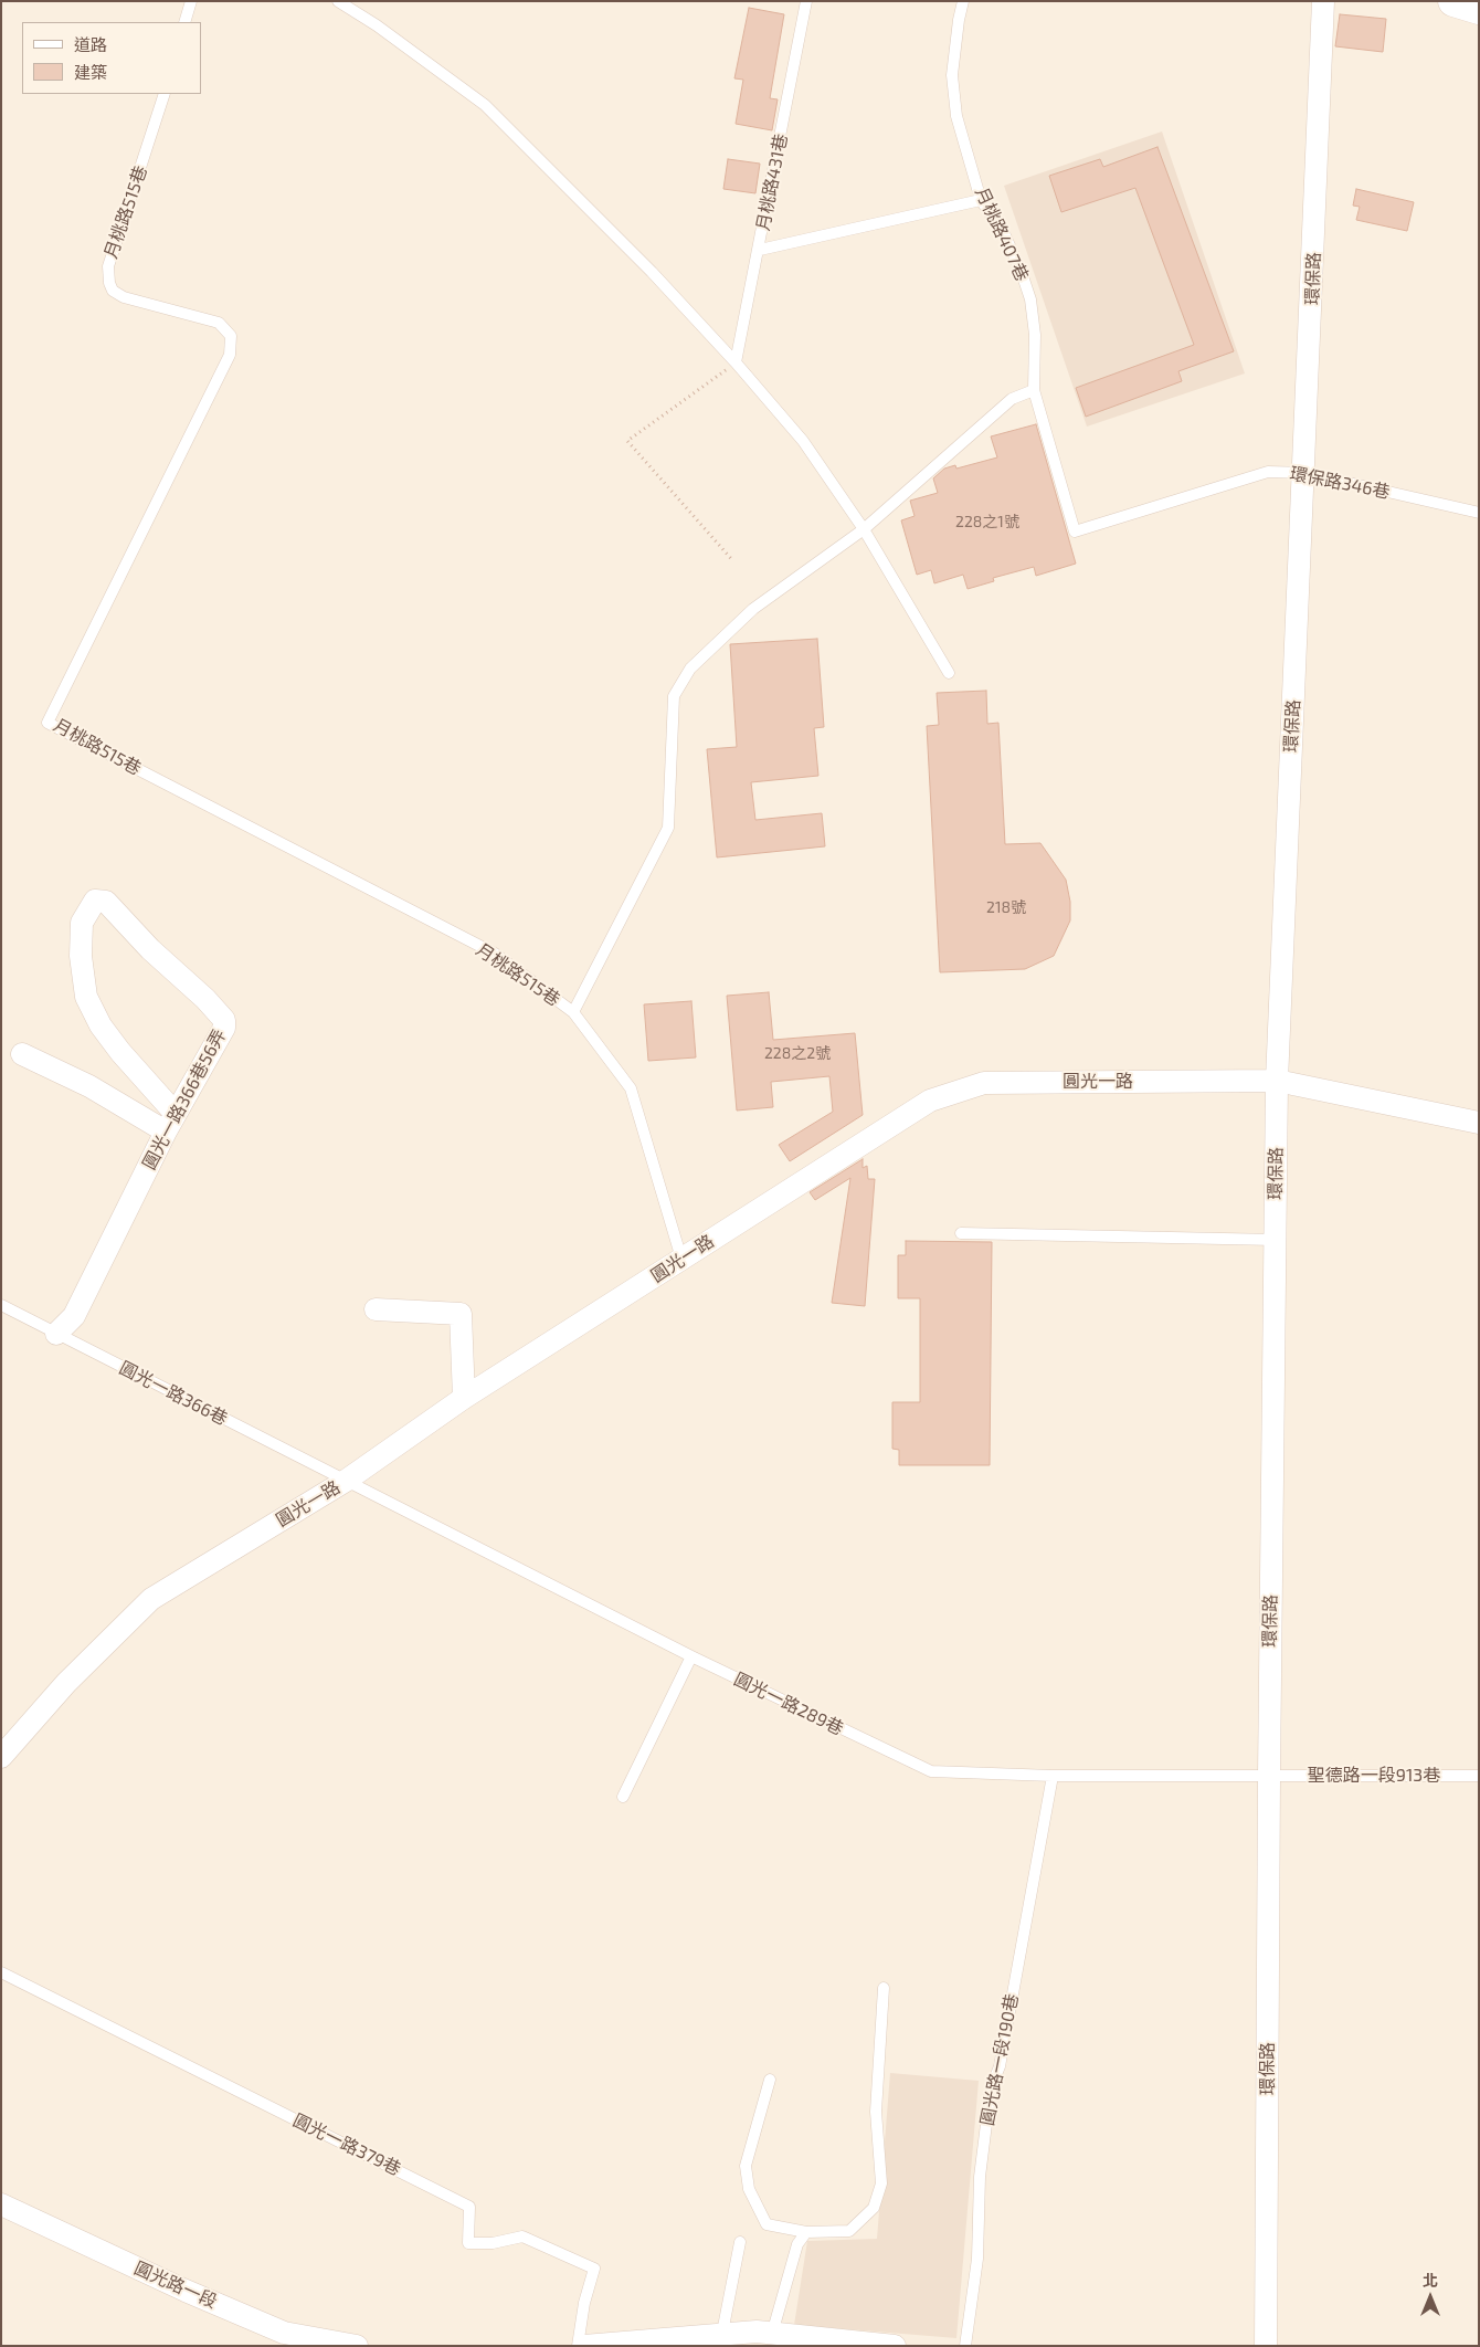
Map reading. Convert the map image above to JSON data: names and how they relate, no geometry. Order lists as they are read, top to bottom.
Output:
{
  "streets": {
    "street": [
      "環保路",
      "圓光一路",
      "圓光一路366巷56弄",
      "圓光路一段"
    ],
    "lane": [
      "月桃路431巷",
      "月桃路515巷",
      "月桃路407巷",
      "環保路346巷",
      "圓光一路366巷",
      "圓光一路289巷",
      "聖德路一段913巷",
      "圓光路一段190巷",
      "圓光一路379巷"
    ]
  },
  "crossings": [
    ["月桃路515巷", "圓光一路"],
    ["月桃路407巷", "環保路346巷"],
    ["環保路", "環保路346巷"],
    ["環保路", "圓光一路"],
    ["環保路", "圓光一路289巷"],
    ["環保路", "聖德路一段913巷"],
    ["圓光一路", "圓光一路366巷"],
    ["圓光一路", "圓光一路289巷"],
    ["圓光一路366巷56弄", "圓光一路366巷"],
    ["圓光一路366巷", "圓光一路289巷"],
    ["圓光一路289巷", "聖德路一段913巷"],
    ["圓光一路289巷", "圓光路一段190巷"]
  ],
  "house_numbers": ["228之1號", "218號", "228之2號"],
  "legend": ["道路", "建築"],
  "north": "top"
}
